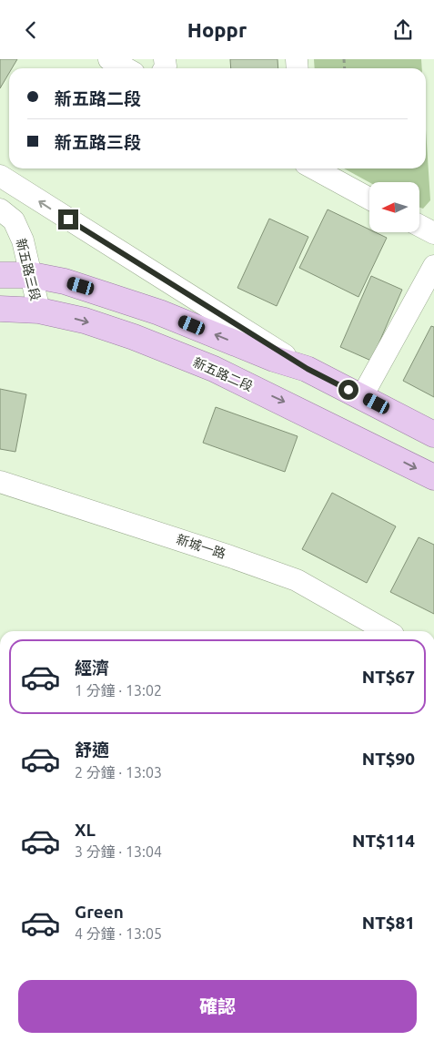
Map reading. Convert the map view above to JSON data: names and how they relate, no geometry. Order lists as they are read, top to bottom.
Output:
{
  "streets": {
    "main road": ["新五路二段"],
    "street": ["新五路三段", "新城一路"]
  },
  "crossings": [
    ["新五路三段", "新五路二段"]
  ],
  "north": "left",
  "page": {
    "header": "Hoppr",
    "banner": ["新五路二段", "新五路三段"],
    "list": [
      {
        "name": "經濟",
        "note": "1 分鐘 · 13:02",
        "value": "NT$67"
      },
      {
        "name": "舒適",
        "note": "2 分鐘 · 13:03",
        "value": "NT$90"
      },
      {
        "name": "XL",
        "note": "3 分鐘 · 13:04",
        "value": "NT$114"
      },
      {
        "name": "Green",
        "note": "4 分鐘 · 13:05",
        "value": "NT$81"
      }
    ],
    "buttons": "確認"
  }
}
